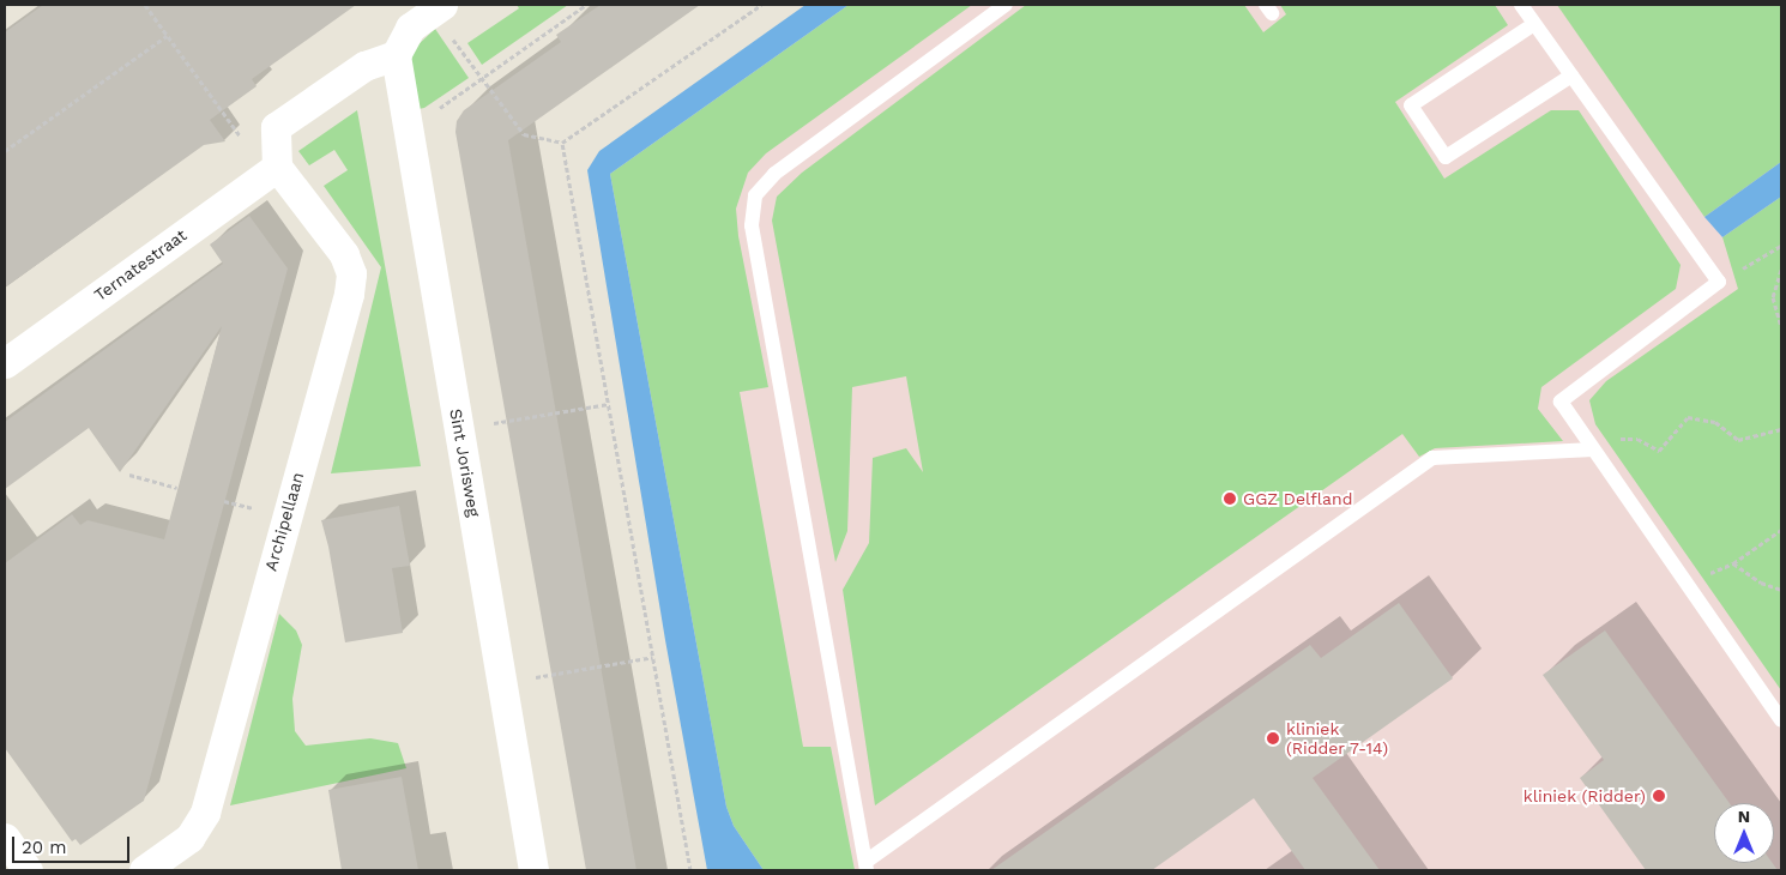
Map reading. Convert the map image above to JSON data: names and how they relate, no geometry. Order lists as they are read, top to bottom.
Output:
{
  "streets": {
    "street": ["Ternatestraat", "Sint Jorisweg", "Archipellaan"]
  },
  "crossings": [
    ["Ternatestraat", "Archipellaan"]
  ],
  "places": ["GGZ Delfland", "kliniek (Ridder 7-14)", "kliniek (Ridder)"],
  "scale_bar": "20 m",
  "north": "top"
}
